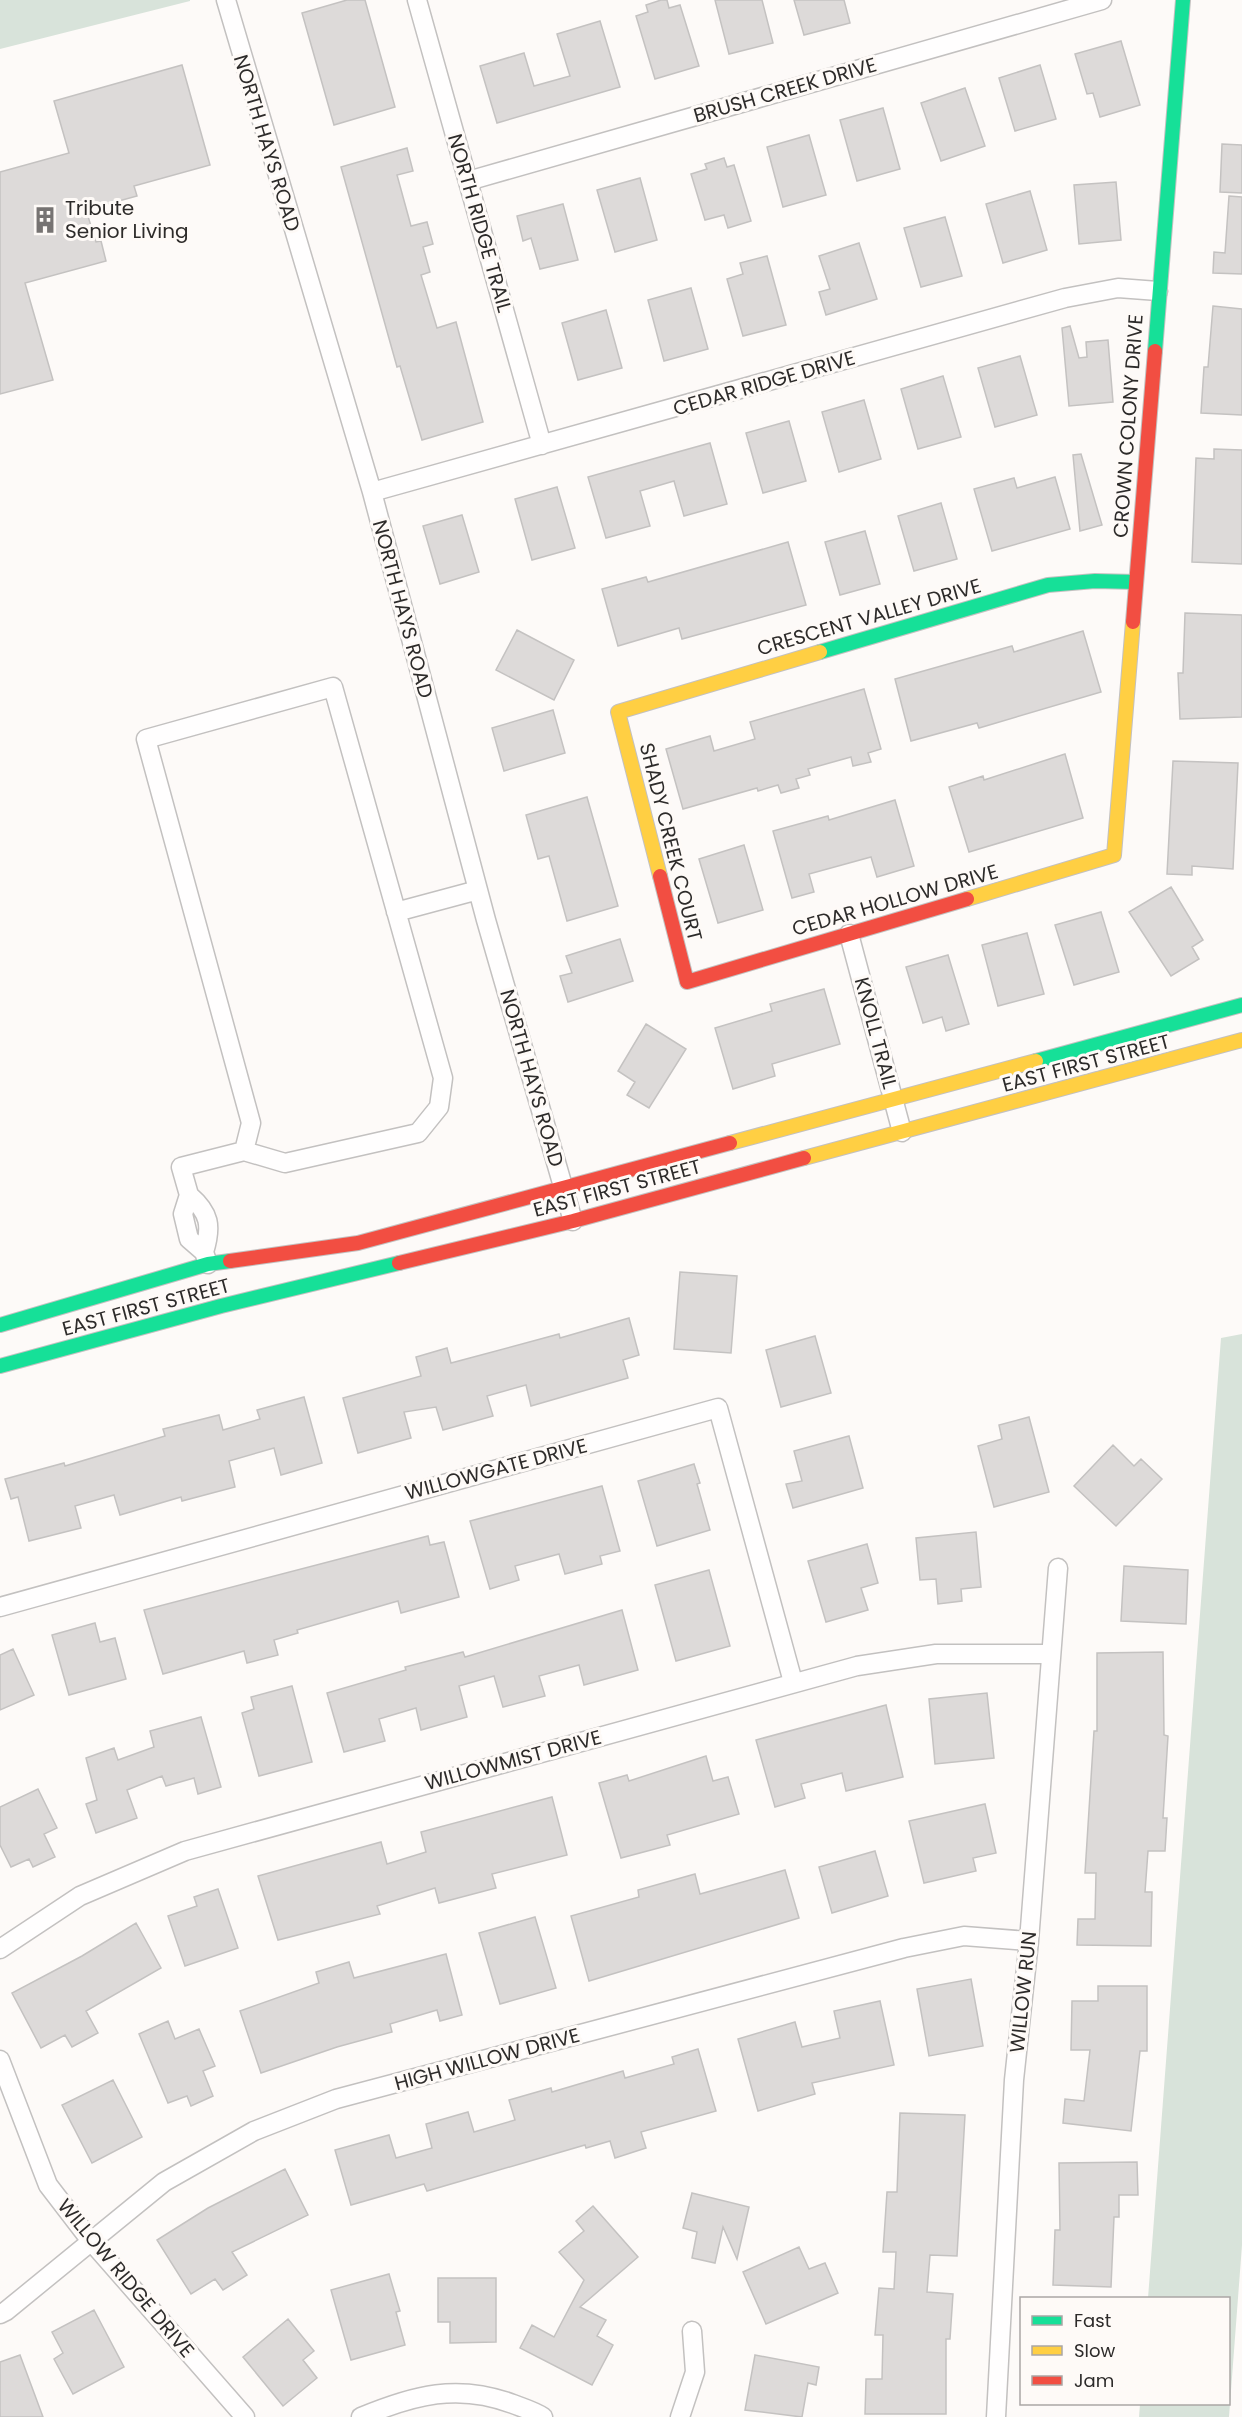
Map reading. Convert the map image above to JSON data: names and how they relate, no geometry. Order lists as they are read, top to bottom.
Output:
{
  "streets": {
    "main road": [
      "CROWN COLONY DRIVE",
      "CRESCENT VALLEY DRIVE",
      "SHADY CREEK COURT",
      "CEDAR HOLLOW DRIVE",
      "EAST FIRST STREET"
    ],
    "street": [
      "BRUSH CREEK DRIVE",
      "NORTH HAYS ROAD",
      "NORTH RIDGE TRAIL",
      "CEDAR RIDGE DRIVE",
      "KNOLL TRAIL",
      "WILLOWGATE DRIVE",
      "WILLOWMIST DRIVE",
      "WILLOW RUN",
      "HIGH WILLOW DRIVE",
      "WILLOW RIDGE DRIVE"
    ]
  },
  "crossings": [
    ["BRUSH CREEK DRIVE", "NORTH RIDGE TRAIL"],
    ["NORTH HAYS ROAD", "CEDAR RIDGE DRIVE"],
    ["NORTH HAYS ROAD", "EAST FIRST STREET"],
    ["NORTH RIDGE TRAIL", "CEDAR RIDGE DRIVE"],
    ["CEDAR RIDGE DRIVE", "CROWN COLONY DRIVE"],
    ["CROWN COLONY DRIVE", "CRESCENT VALLEY DRIVE"],
    ["CROWN COLONY DRIVE", "CEDAR HOLLOW DRIVE"],
    ["CRESCENT VALLEY DRIVE", "SHADY CREEK COURT"],
    ["SHADY CREEK COURT", "CEDAR HOLLOW DRIVE"],
    ["CEDAR HOLLOW DRIVE", "KNOLL TRAIL"],
    ["KNOLL TRAIL", "EAST FIRST STREET"],
    ["WILLOWGATE DRIVE", "WILLOWMIST DRIVE"],
    ["WILLOWMIST DRIVE", "WILLOW RUN"],
    ["WILLOW RUN", "HIGH WILLOW DRIVE"],
    ["HIGH WILLOW DRIVE", "WILLOW RIDGE DRIVE"]
  ],
  "places": {
    "building": ["Tribute Senior Living"]
  },
  "legend": ["Fast", "Slow", "Jam"]
}
